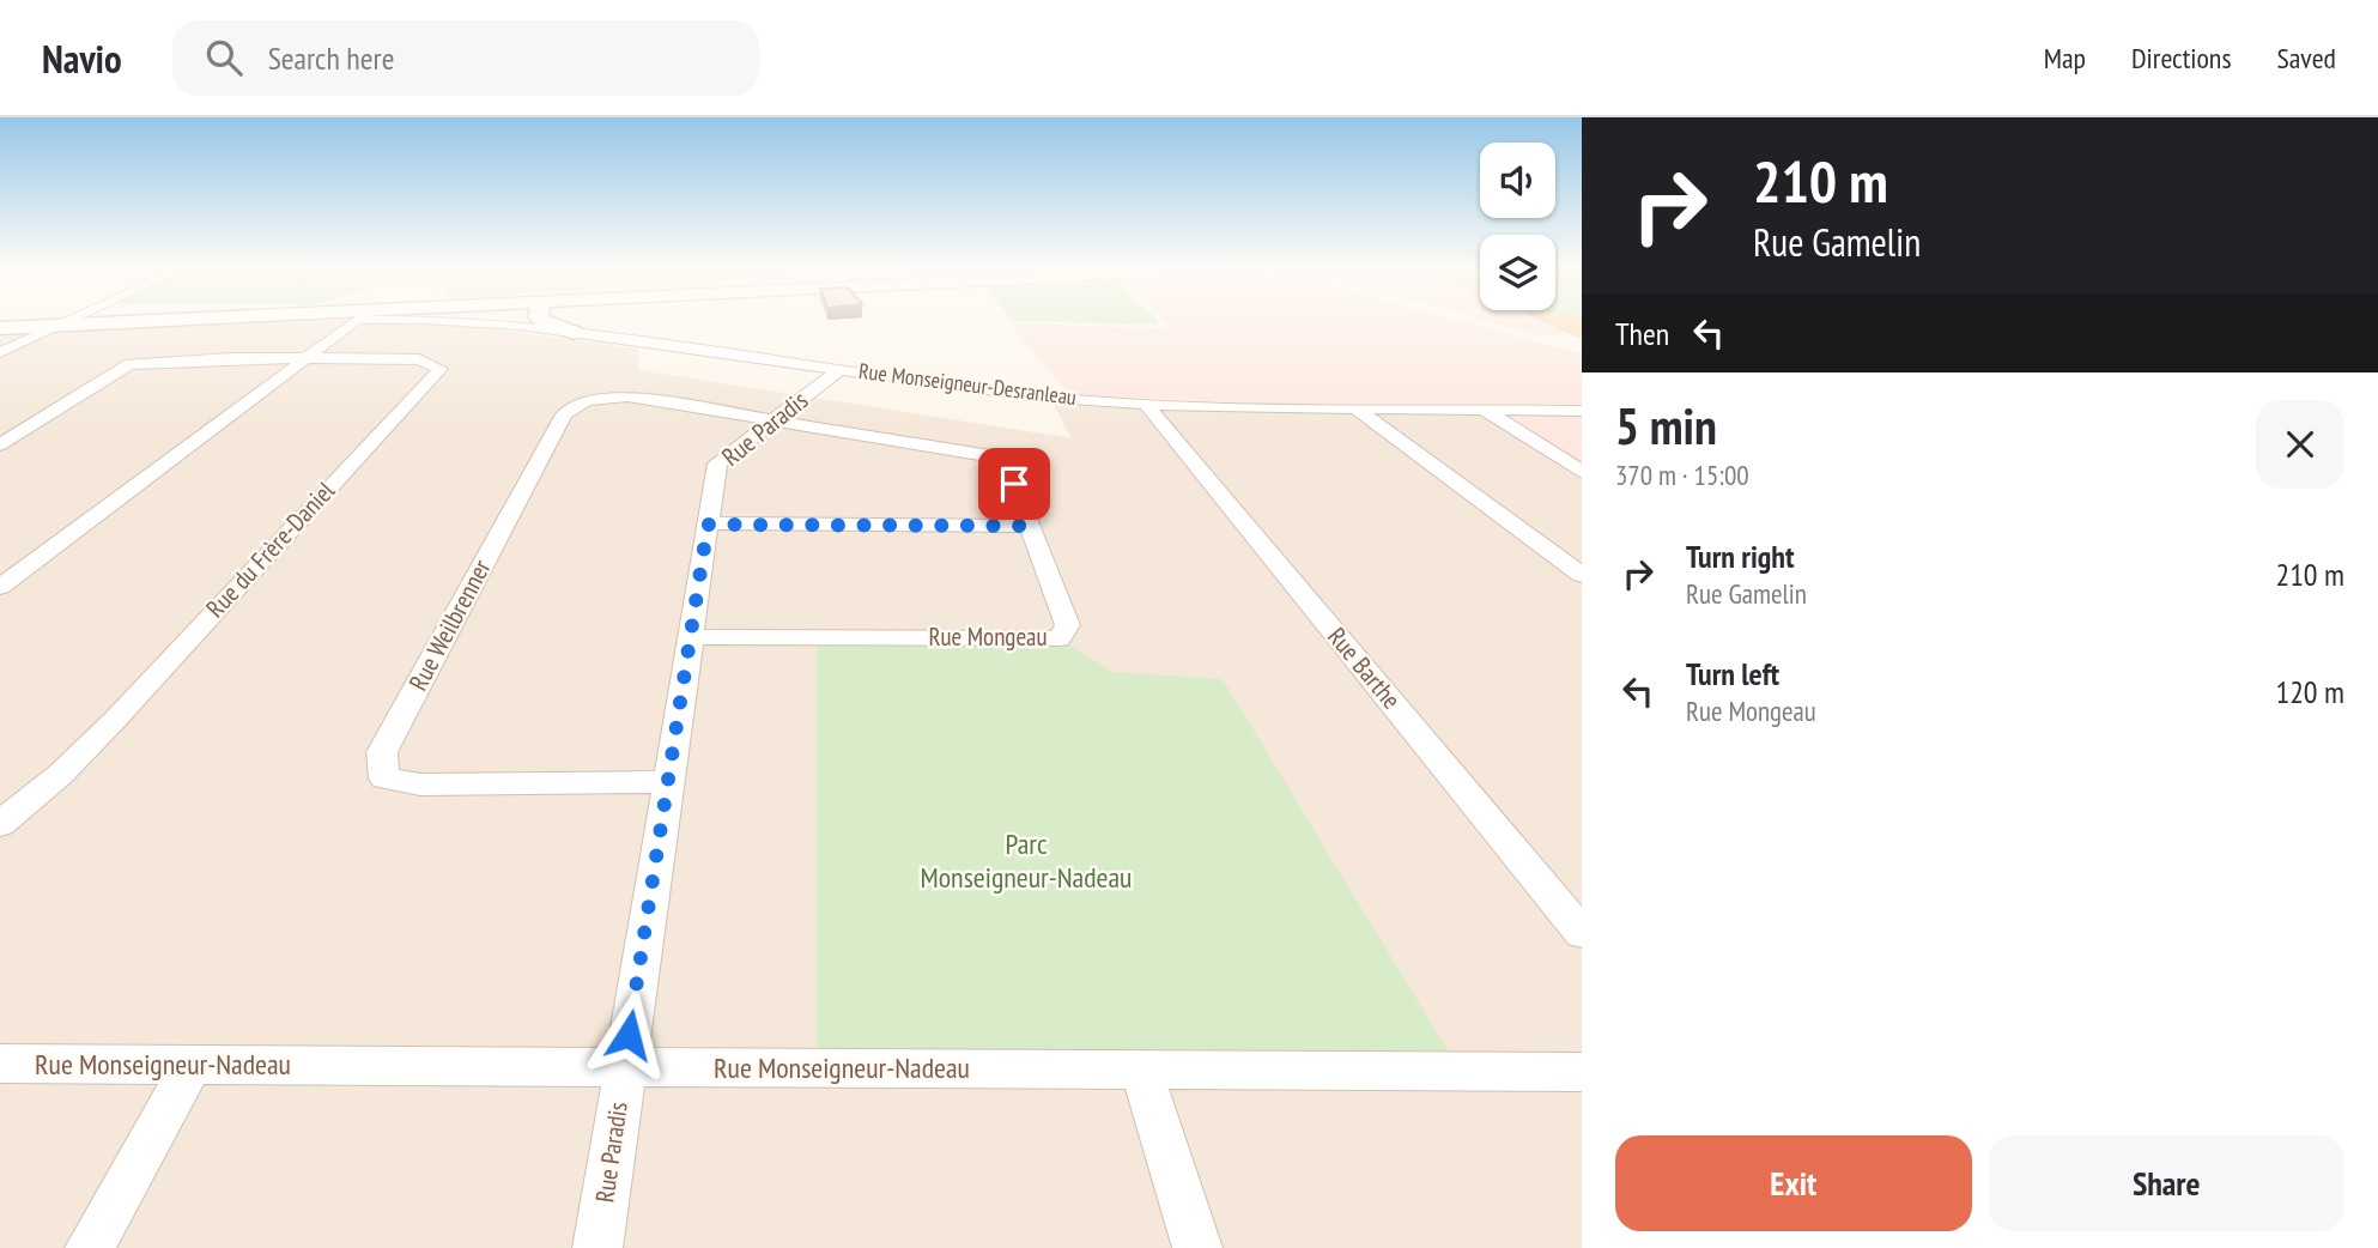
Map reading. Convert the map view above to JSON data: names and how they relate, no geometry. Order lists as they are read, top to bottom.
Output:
{
  "streets": {
    "street": [
      "Rue Monseigneur-Desranleau",
      "Rue Paradis",
      "Rue du Frère-Daniel",
      "Rue Weilbrenner",
      "Rue Mongeau",
      "Rue Barthe",
      "Rue Monseigneur-Nadeau"
    ]
  },
  "crossings": [
    ["Rue Monseigneur-Desranleau", "Rue Paradis"],
    ["Rue Monseigneur-Desranleau", "Rue Barthe"],
    ["Rue Paradis", "Rue Weilbrenner"],
    ["Rue Paradis", "Rue Mongeau"],
    ["Rue Paradis", "Rue Monseigneur-Nadeau"],
    ["Rue Weilbrenner", "Rue Mongeau"]
  ],
  "parks": ["Parc Monseigneur-Nadeau"],
  "page": {
    "header": "Navio",
    "search": "Search here",
    "nav": ["Map", "Directions", "Saved"],
    "turn": ["210 m", "Rue Gamelin"],
    "then": "Then",
    "heading": ["5 min", "370 m · 15:00"],
    "list": [
      {
        "name": "Turn right",
        "note": "Rue Gamelin",
        "value": "210 m"
      },
      {
        "name": "Turn left",
        "note": "Rue Mongeau",
        "value": "120 m"
      }
    ],
    "buttons": ["Exit", "Share"]
  }
}
